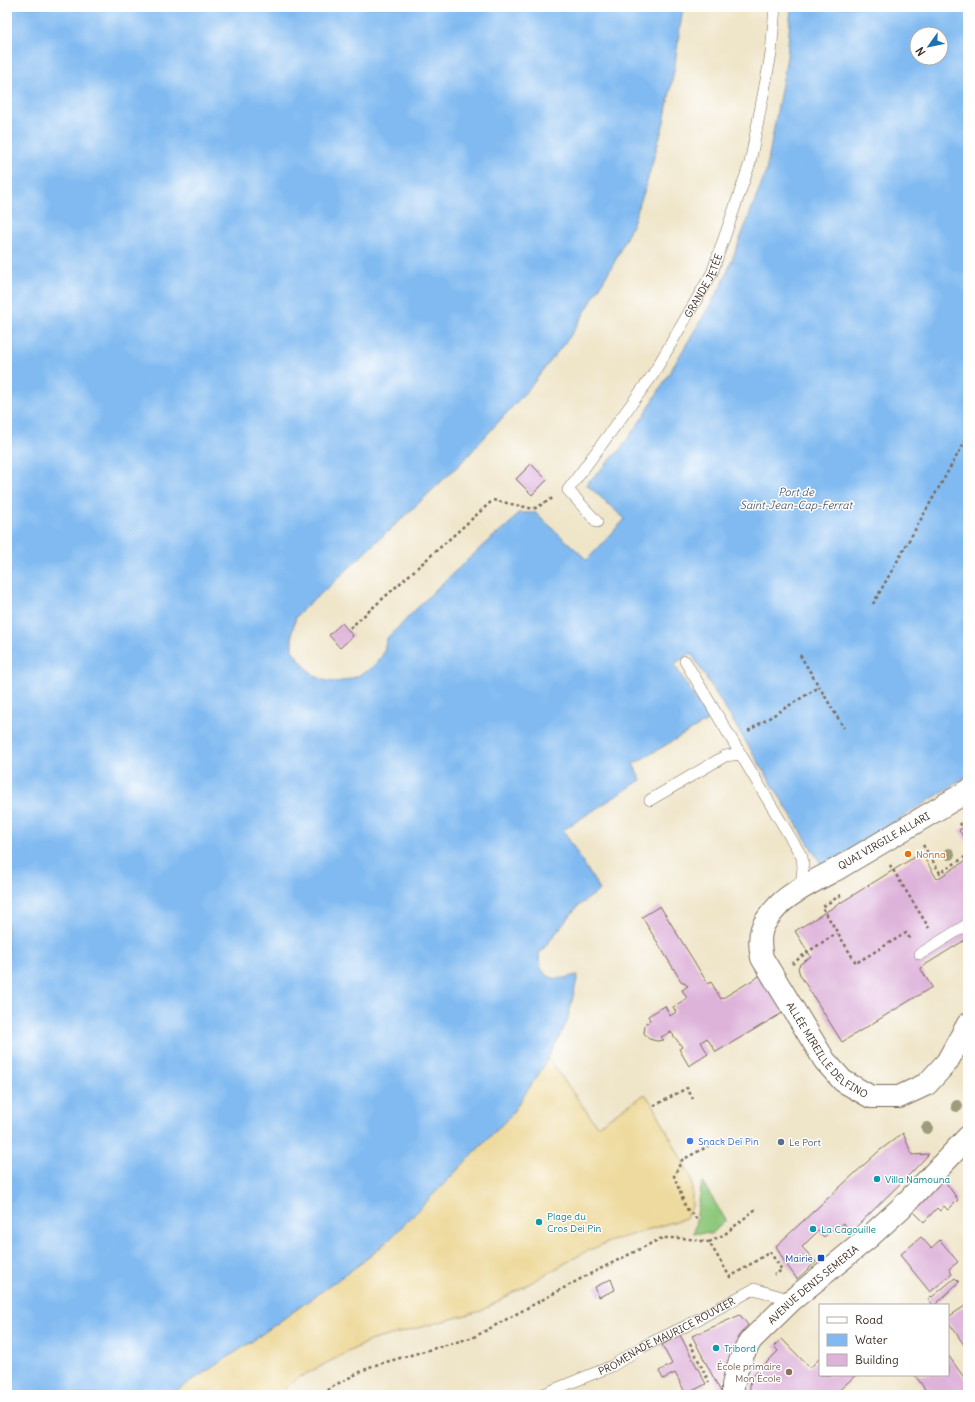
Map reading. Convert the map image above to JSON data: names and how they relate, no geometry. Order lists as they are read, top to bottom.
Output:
{
  "streets": {
    "street": ["QUAI VIRGILE ALLARI", "ALLÉE MIREILLE DELFINO", "AVENUE DENIS SEMERIA"],
    "lane": ["GRANDE JETÉE", "PROMENADE MAURICE ROUVIER"]
  },
  "crossings": [
    ["QUAI VIRGILE ALLARI", "ALLÉE MIREILLE DELFINO"]
  ],
  "water": ["Port de Saint-Jean-Cap-Ferrat"],
  "places": {
    "other": [
      "Nonna",
      "Snack Deï Pin",
      "Le Port",
      "Villa Namouna",
      "Plage du Cros Dei Pin",
      "La Cagouille",
      "Tribord",
      "École primaire Mon École"
    ],
    "transit": ["Mairie"]
  },
  "legend": ["Road", "Water", "Building"],
  "north": "bottom left"
}
